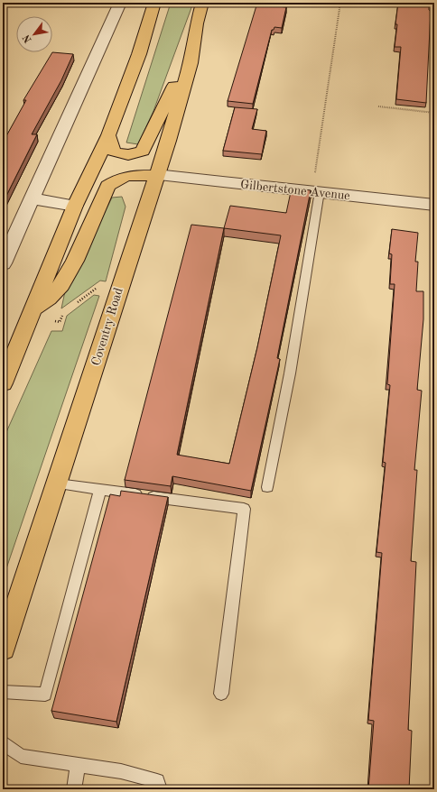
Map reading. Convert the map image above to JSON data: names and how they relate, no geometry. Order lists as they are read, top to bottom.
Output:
{
  "streets": {
    "highway": ["Coventry Road"],
    "street": ["Gilbertstone Avenue"]
  },
  "crossings": [
    ["Gilbertstone Avenue", "Coventry Road"]
  ],
  "north": "bottom left"
}
